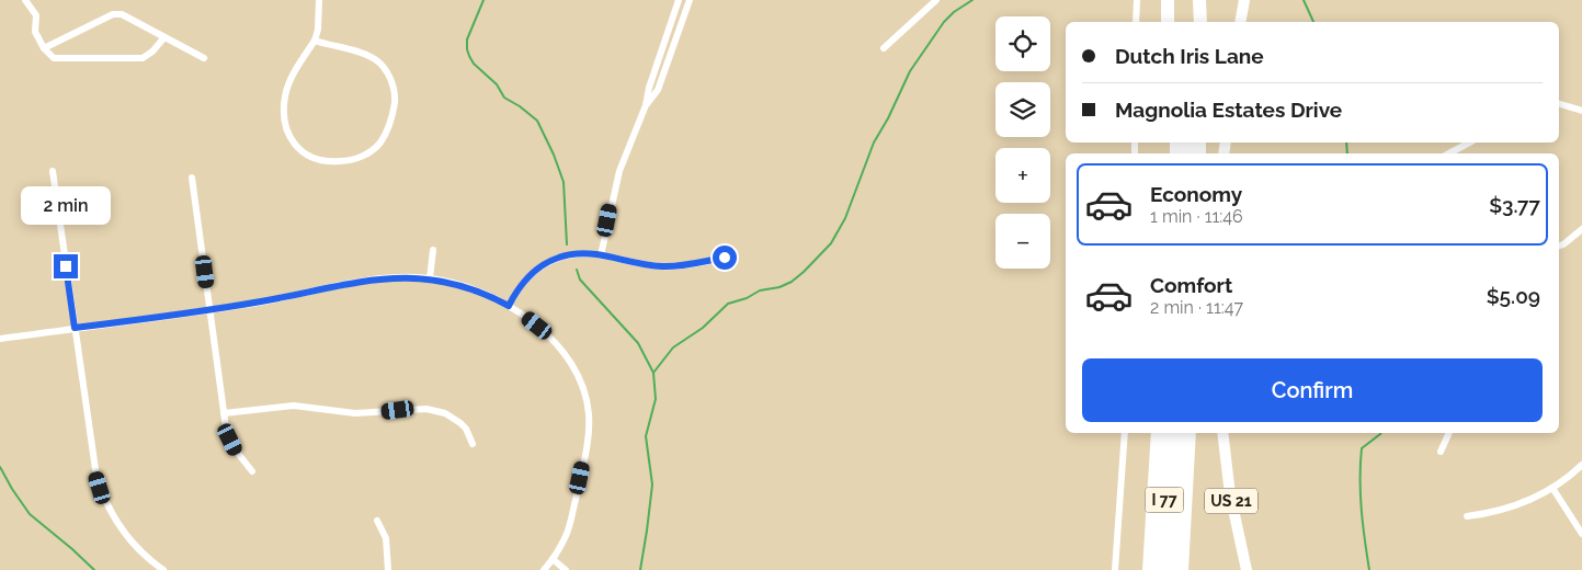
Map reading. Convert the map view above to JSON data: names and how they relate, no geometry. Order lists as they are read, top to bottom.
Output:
{
  "streets": {
    "highway": ["I 77"],
    "main road": ["US 21"]
  },
  "page": {
    "map_buttons": ["+", "−"],
    "banner": ["Dutch Iris Lane", "Magnolia Estates Drive"],
    "list": [
      {
        "name": "Economy",
        "note": "1 min · 11:46",
        "value": "$3.77"
      },
      {
        "name": "Comfort",
        "note": "2 min · 11:47",
        "value": "$5.09"
      }
    ],
    "bubble": "2 min",
    "buttons": "Confirm"
  }
}
